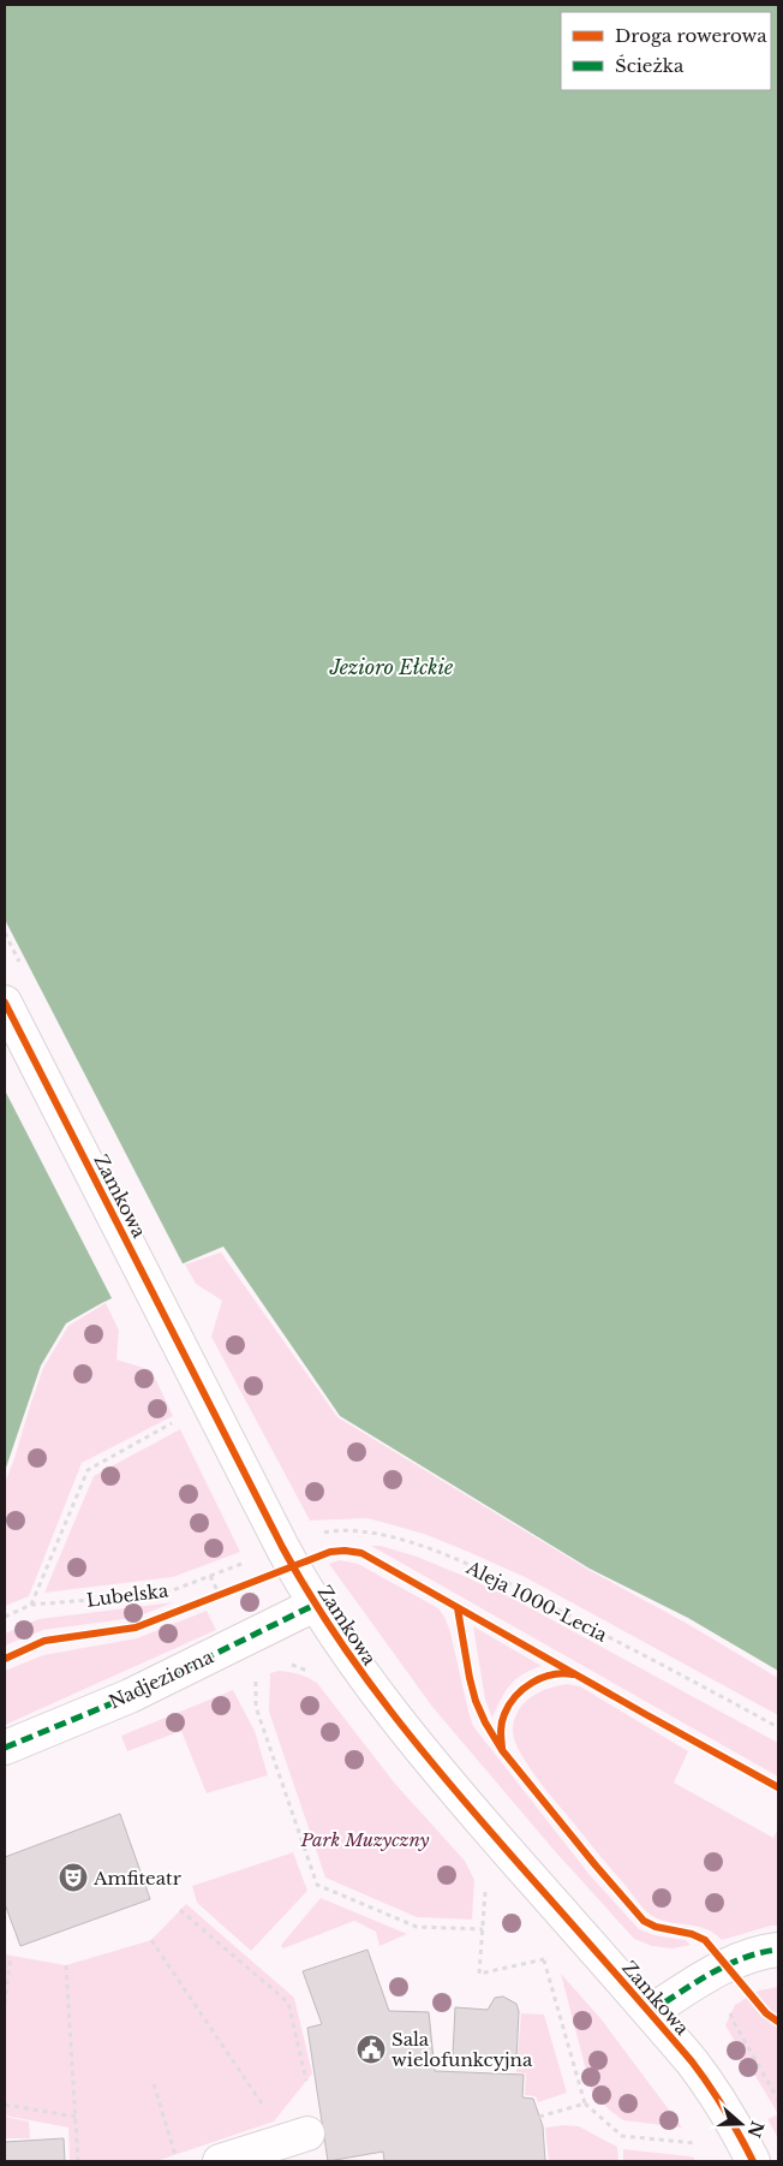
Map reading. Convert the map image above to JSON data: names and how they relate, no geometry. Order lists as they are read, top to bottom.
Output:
{
  "streets": {
    "street": ["Zamkowa", "Nadjeziorna"],
    "path": ["Lubelska", "Aleja 1000-Lecia"]
  },
  "crossings": [
    ["Zamkowa", "Lubelska"],
    ["Zamkowa", "Aleja 1000-Lecia"],
    ["Zamkowa", "Nadjeziorna"],
    ["Lubelska", "Aleja 1000-Lecia"]
  ],
  "water": ["Jezioro Ełckie"],
  "parks": ["Park Muzyczny"],
  "places": {
    "theatre": ["Amfiteatr"],
    "public building": ["Sala wielofunkcyjna"]
  },
  "legend": ["Droga rowerowa", "Ścieżka"],
  "north": "right"
}
